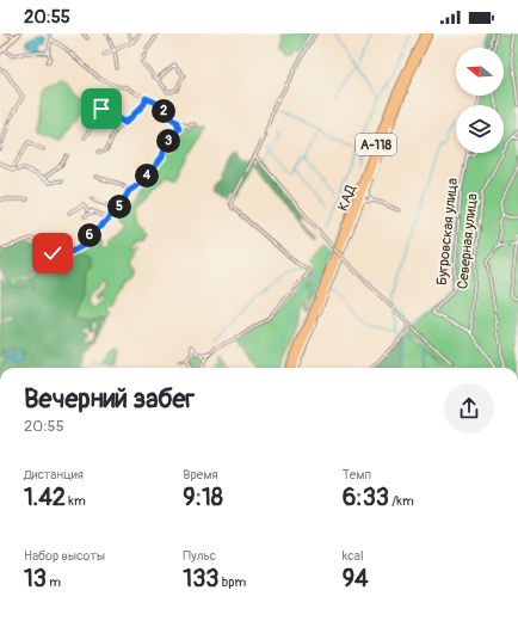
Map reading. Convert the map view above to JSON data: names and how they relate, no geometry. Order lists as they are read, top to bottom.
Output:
{
  "streets": {
    "highway": ["А-118", "КАД"],
    "street": ["Бугровская улица", "Северная улица"]
  },
  "crossings": [
    ["Бугровская улица", "Северная улица"]
  ],
  "north": "left",
  "page": {
    "status": "20:55",
    "pins": [
      "2",
      "3",
      "4",
      "5",
      "6"
    ],
    "heading": ["Вечерний забег", "20:55"],
    "stats": [
      ["Дистанция", "1.42 km"],
      ["Время", "9:18"],
      ["Темп", "6:33 /km"],
      ["Набор высоты", "13 m"],
      ["Пульс", "133 bpm"],
      ["kcal", "94"]
    ]
  }
}
